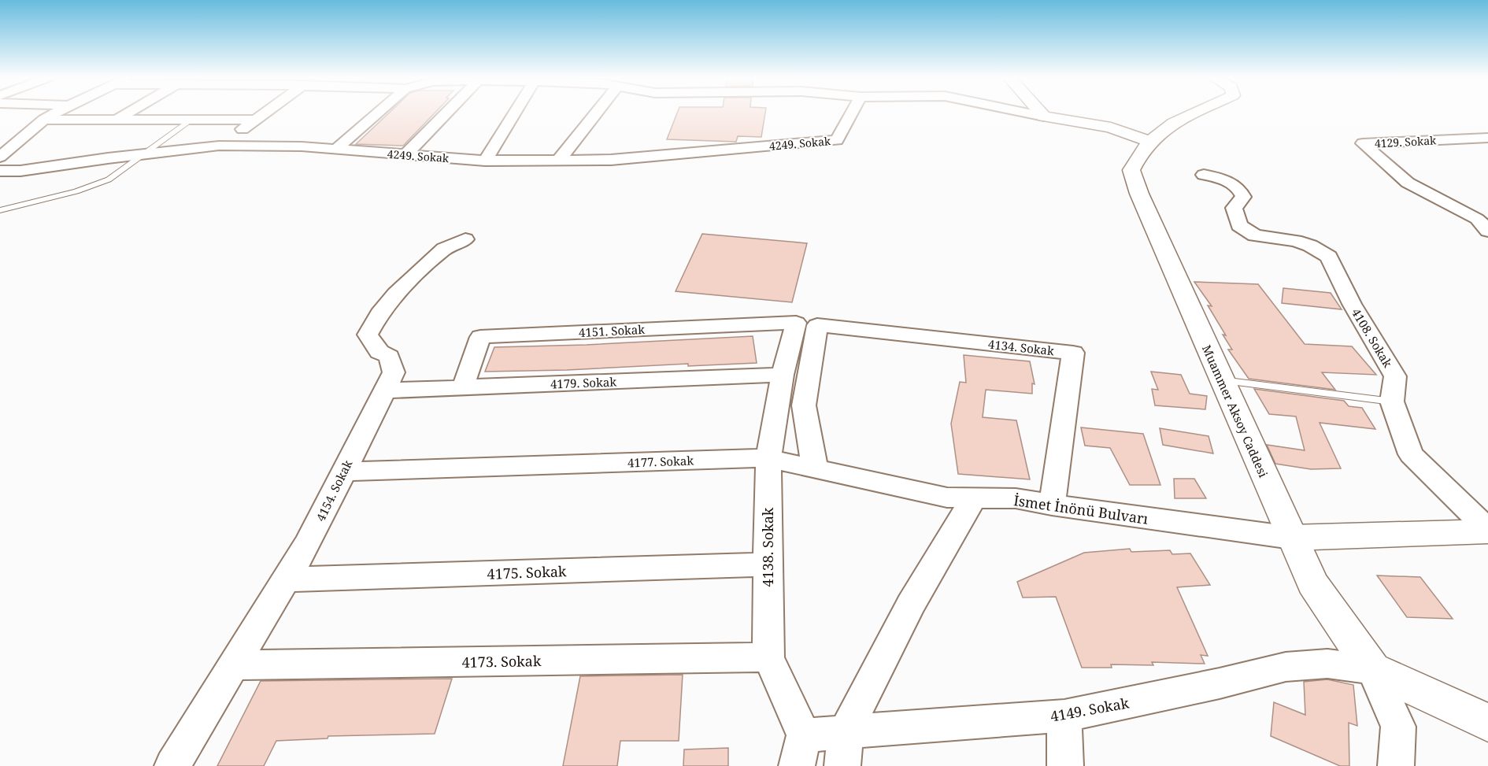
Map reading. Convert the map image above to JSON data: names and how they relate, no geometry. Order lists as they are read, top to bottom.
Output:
{
  "streets": {
    "street": [
      "4129. Sokak",
      "4249. Sokak",
      "4151. Sokak",
      "4108. Sokak",
      "4134. Sokak",
      "4179. Sokak",
      "Muammer Aksoy Caddesi",
      "4177. Sokak",
      "4154. Sokak",
      "İsmet İnönü Bulvarı",
      "4138. Sokak",
      "4175. Sokak",
      "4173. Sokak",
      "4149. Sokak"
    ]
  },
  "crossings": [
    ["4151. Sokak", "4134. Sokak"],
    ["4151. Sokak", "4179. Sokak"],
    ["4151. Sokak", "4138. Sokak"],
    ["4108. Sokak", "İsmet İnönü Bulvarı"],
    ["4134. Sokak", "İsmet İnönü Bulvarı"],
    ["4134. Sokak", "4138. Sokak"],
    ["4179. Sokak", "4154. Sokak"],
    ["4179. Sokak", "4138. Sokak"],
    ["Muammer Aksoy Caddesi", "İsmet İnönü Bulvarı"],
    ["Muammer Aksoy Caddesi", "4149. Sokak"],
    ["4177. Sokak", "4154. Sokak"],
    ["4177. Sokak", "İsmet İnönü Bulvarı"],
    ["4177. Sokak", "4138. Sokak"],
    ["4154. Sokak", "4175. Sokak"],
    ["4154. Sokak", "4173. Sokak"],
    ["4138. Sokak", "4175. Sokak"],
    ["4138. Sokak", "4173. Sokak"],
    ["4138. Sokak", "4149. Sokak"]
  ]
}
